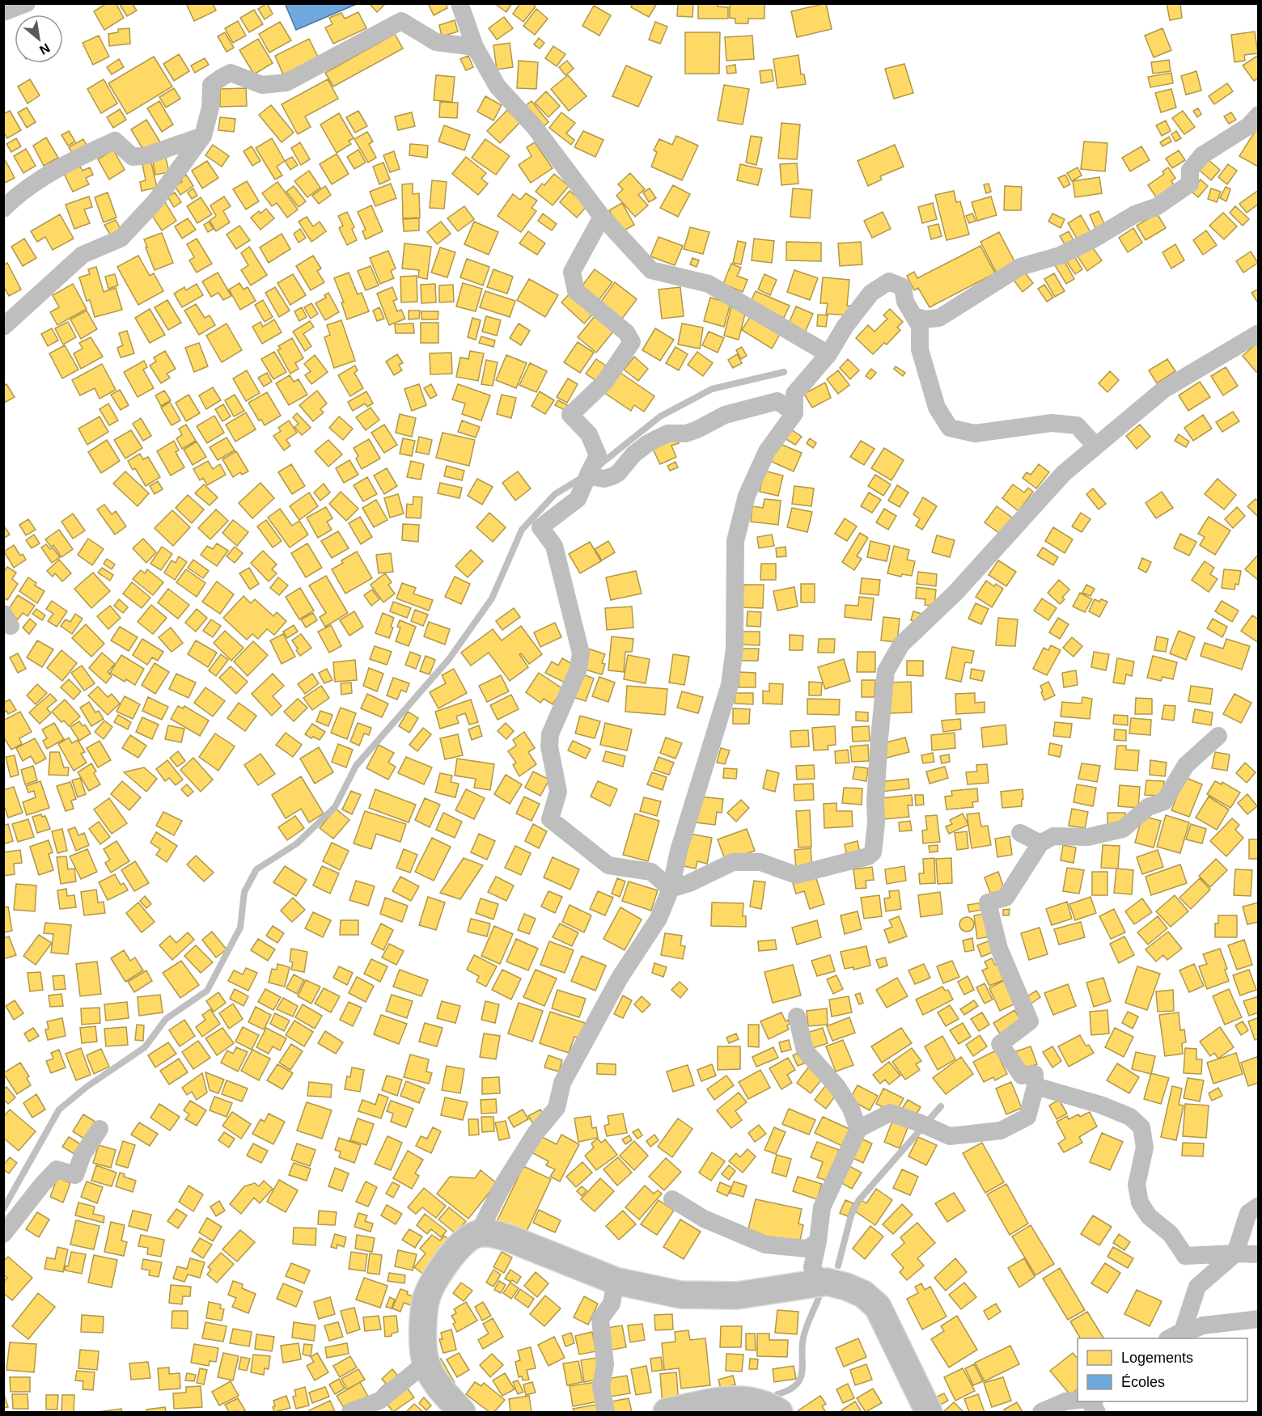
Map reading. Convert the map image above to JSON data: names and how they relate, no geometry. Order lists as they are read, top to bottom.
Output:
{
  "legend": ["Logements", "Écoles"],
  "north": "bottom right"
}
